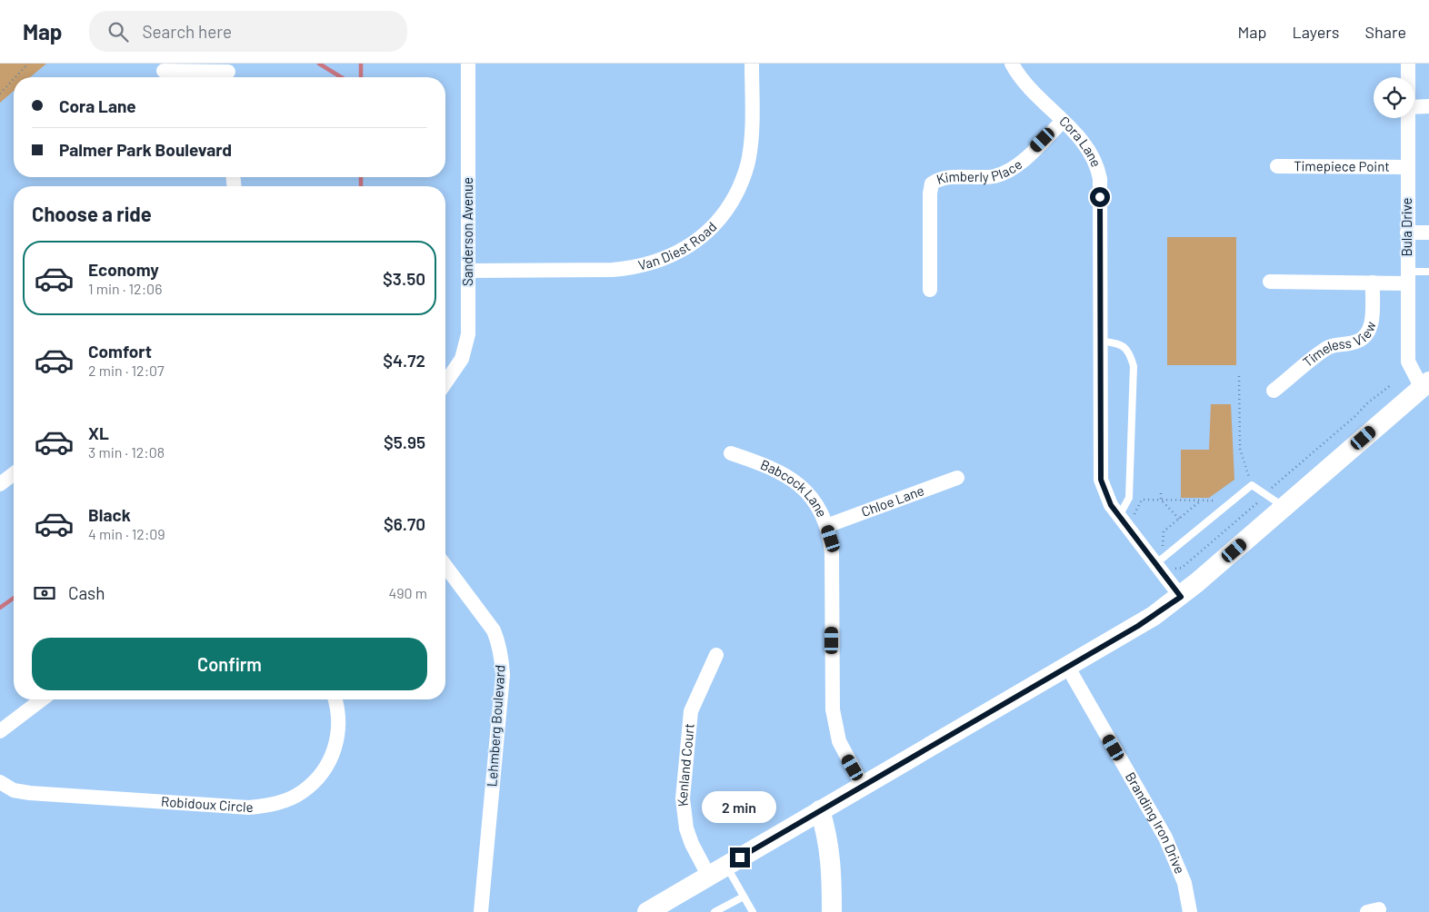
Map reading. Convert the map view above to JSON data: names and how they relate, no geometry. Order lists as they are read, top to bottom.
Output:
{
  "streets": {
    "street": [
      "Cora Lane",
      "Timepiece Point",
      "Kimberly Place",
      "Bula Drive",
      "Sanderson Avenue",
      "Van Diest Road",
      "Timeless View",
      "Babcock Lane",
      "Chloe Lane",
      "Lehmberg Boulevard",
      "Kenland Court",
      "Robidoux Circle",
      "Branding Iron Drive"
    ]
  },
  "crossings": [
    ["Cora Lane", "Kimberly Place"],
    ["Timepiece Point", "Bula Drive"],
    ["Sanderson Avenue", "Van Diest Road"],
    ["Babcock Lane", "Chloe Lane"]
  ],
  "page": {
    "header": "Map",
    "search": "Search here",
    "nav": ["Map", "Layers", "Share"],
    "banner": ["Cora Lane", "Palmer Park Boulevard"],
    "heading": "Choose a ride",
    "list": [
      {
        "name": "Economy",
        "note": "1 min · 12:06",
        "value": "$3.50"
      },
      {
        "name": "Comfort",
        "note": "2 min · 12:07",
        "value": "$4.72"
      },
      {
        "name": "XL",
        "note": "3 min · 12:08",
        "value": "$5.95"
      },
      {
        "name": "Black",
        "note": "4 min · 12:09",
        "value": "$6.70"
      }
    ],
    "pay": ["Cash", "490 m"],
    "buttons": "Confirm",
    "bubble": "2 min"
  }
}
